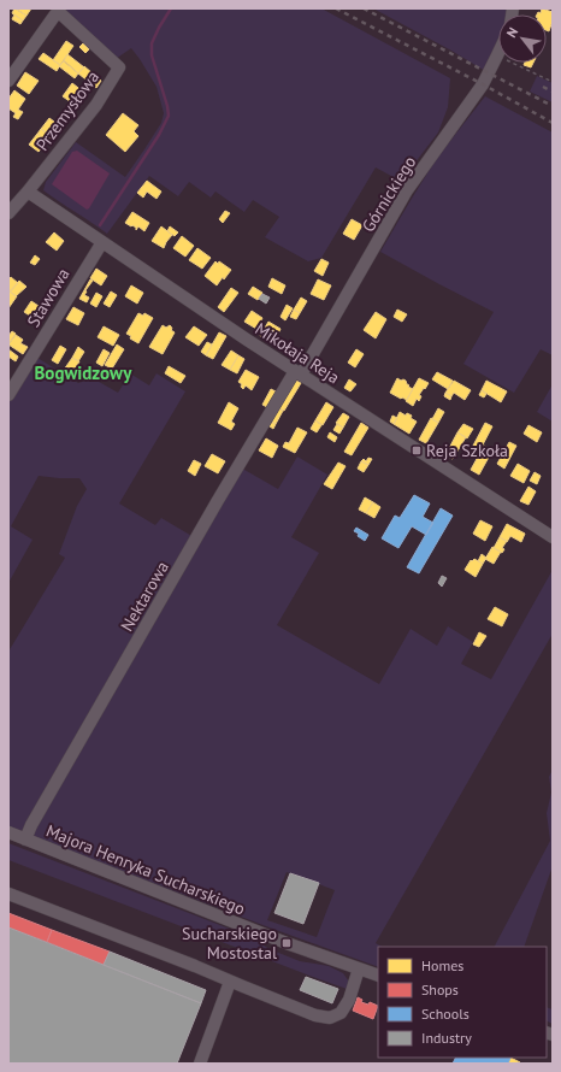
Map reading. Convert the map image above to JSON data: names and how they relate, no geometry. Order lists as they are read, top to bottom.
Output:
{
  "streets": {
    "street": [
      "Przemysłowa",
      "Górnickiego",
      "Stawowa",
      "Mikołaja Reja",
      "Nektarowa",
      "Majora Henryka Sucharskiego"
    ]
  },
  "crossings": [
    ["Przemysłowa", "Mikołaja Reja"],
    ["Górnickiego", "Mikołaja Reja"],
    ["Górnickiego", "Nektarowa"],
    ["Stawowa", "Mikołaja Reja"],
    ["Mikołaja Reja", "Nektarowa"],
    ["Nektarowa", "Majora Henryka Sucharskiego"]
  ],
  "districts": ["Bogwidzowy"],
  "places": {
    "transit": ["Reja Szkoła", "Sucharskiego Mostostal"]
  },
  "legend": [
    "Homes",
    "Shops",
    "Schools",
    "Industry"
  ],
  "north": "top left"
}
